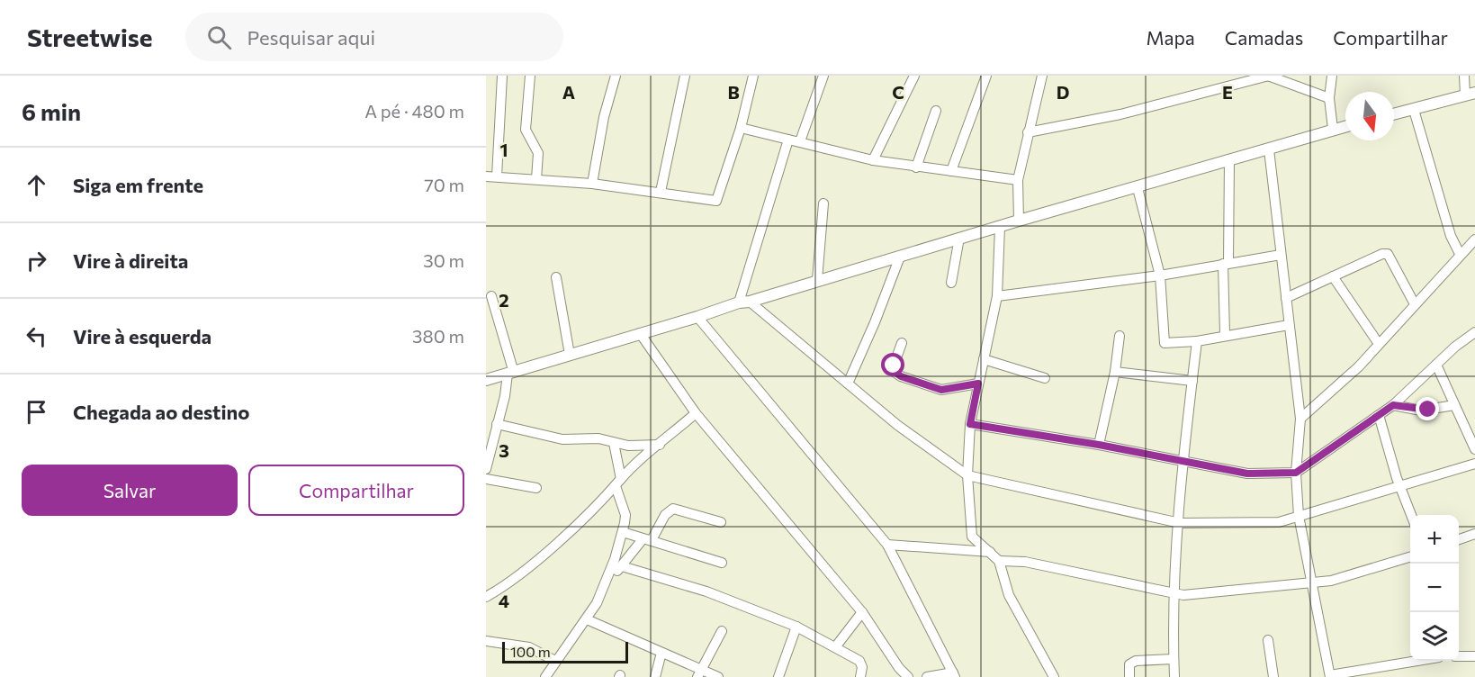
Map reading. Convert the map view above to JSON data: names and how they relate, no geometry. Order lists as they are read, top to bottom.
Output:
{
  "scale_bar": "100 m",
  "north": "bottom",
  "page": {
    "header": "Streetwise",
    "search": "Pesquisar aqui",
    "nav": ["Mapa", "Camadas", "Compartilhar"],
    "heading": ["6 min", "A pé · 480 m"],
    "list": [
      ["Siga em frente", "70 m"],
      ["Vire à direita", "30 m"],
      ["Vire à esquerda", "380 m"],
      "Chegada ao destino"
    ],
    "buttons": ["Salvar", "Compartilhar"],
    "map_buttons": ["+", "−"],
    "scale": "100 m"
  },
  "grid": {
    "columns": [
      "A",
      "B",
      "C",
      "D",
      "E"
    ],
    "rows": [
      "1",
      "2",
      "3",
      "4"
    ]
  }
}
